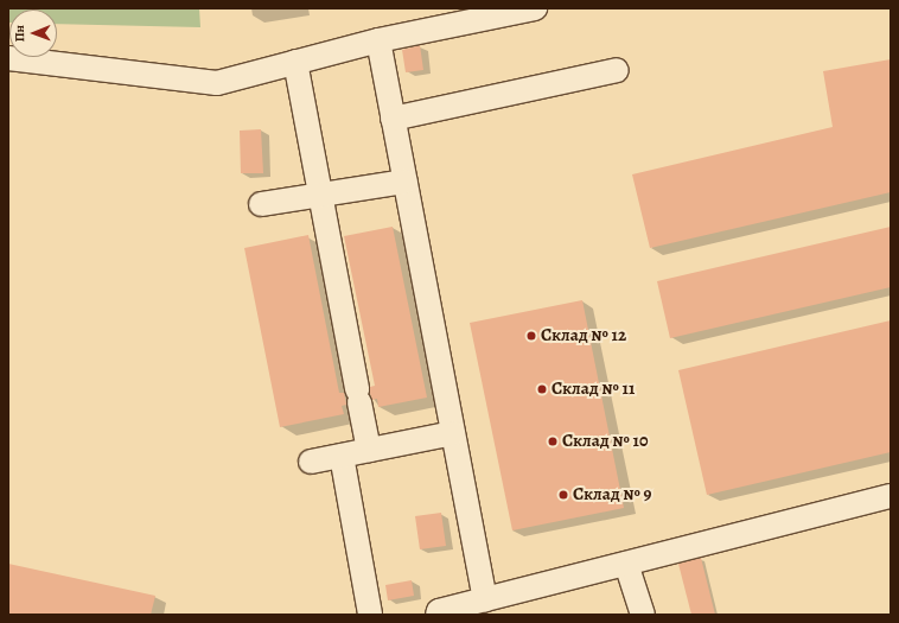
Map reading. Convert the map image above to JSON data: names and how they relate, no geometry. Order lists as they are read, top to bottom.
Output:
{
  "places": [
    "Склад № 12",
    "Склад № 11",
    "Склад № 10",
    "Склад № 9"
  ],
  "north": "left"
}
